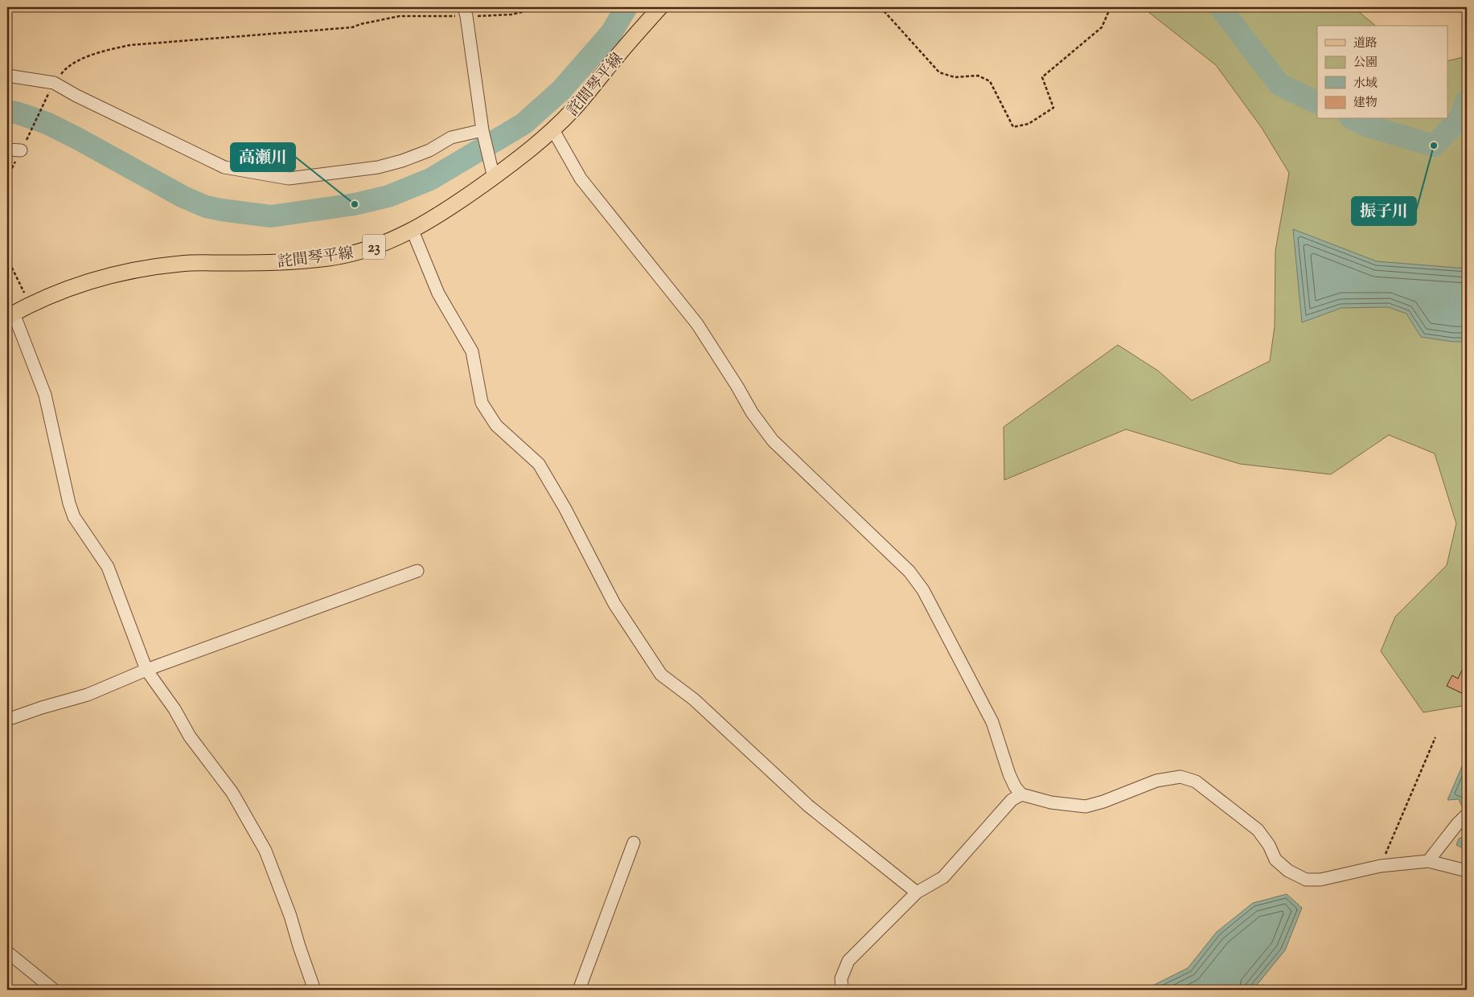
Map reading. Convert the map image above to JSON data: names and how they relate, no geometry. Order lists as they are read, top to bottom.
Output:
{
  "streets": {
    "main road": ["詫間琴平線", "23"]
  },
  "places": ["振子川", "高瀬川"],
  "legend": [
    "道路",
    "公園",
    "水域",
    "建物"
  ]
}
